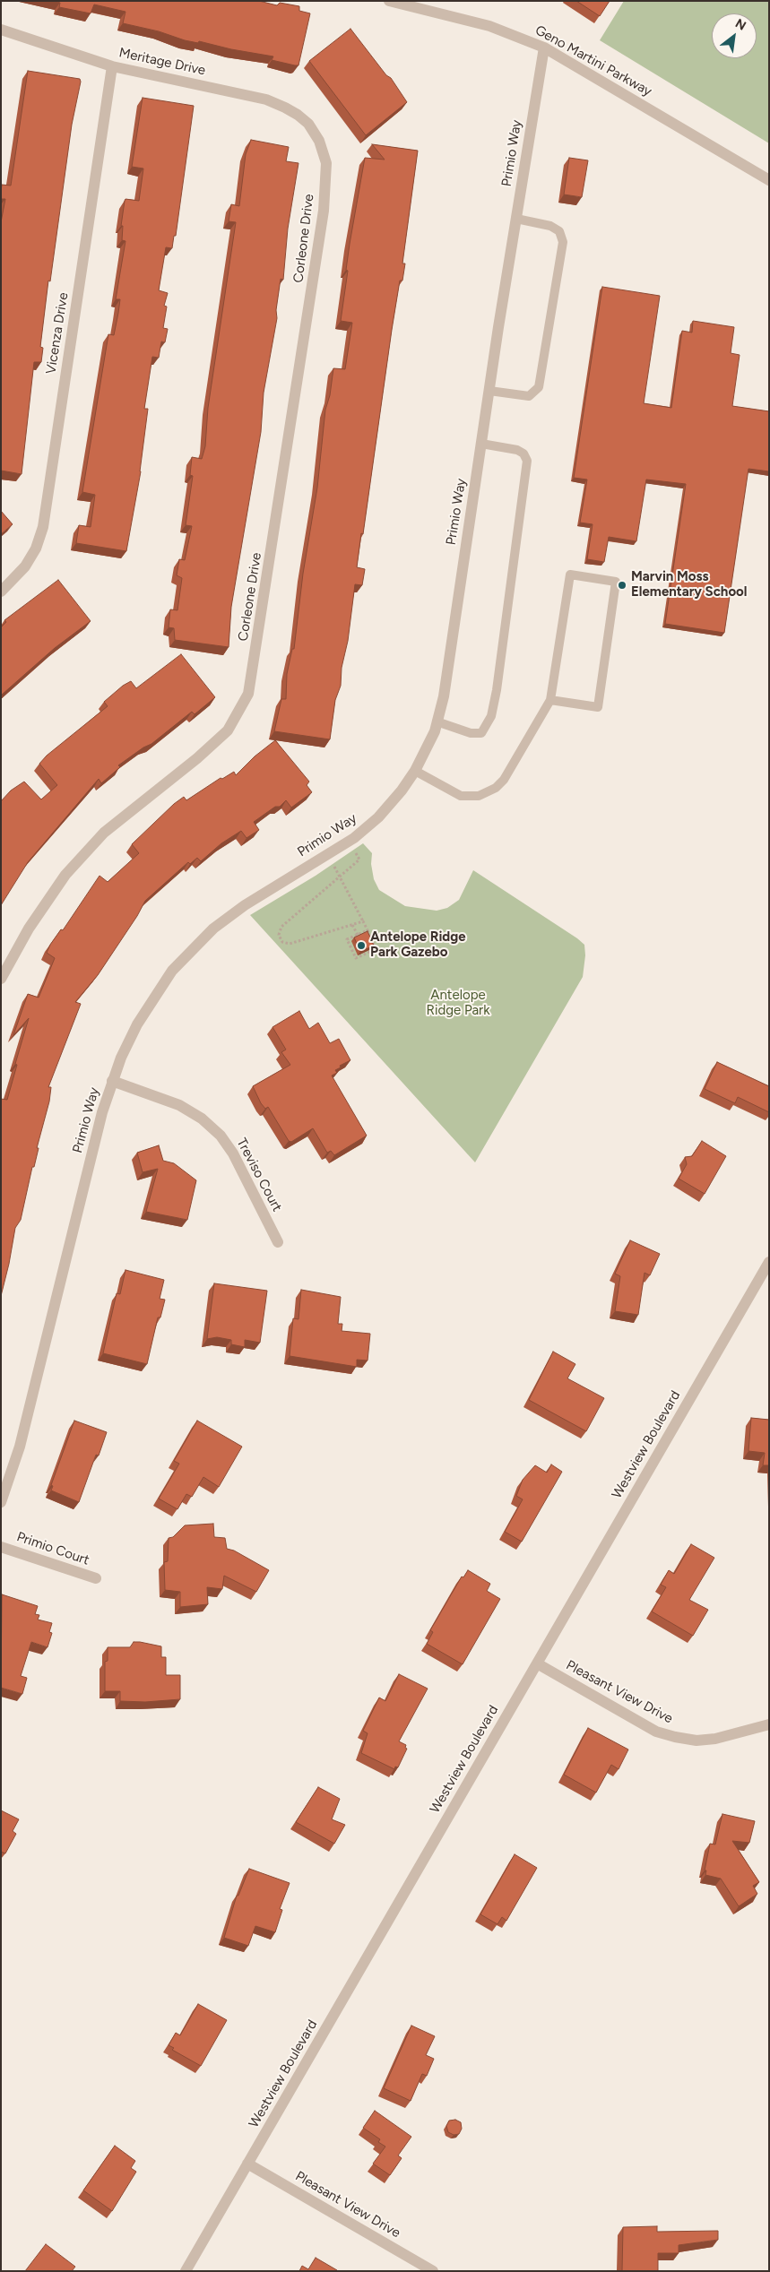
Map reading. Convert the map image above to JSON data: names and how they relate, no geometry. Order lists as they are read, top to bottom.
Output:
{
  "streets": {
    "street": [
      "Geno Martini Parkway",
      "Meritage Drive",
      "Primio Way",
      "Corleone Drive",
      "Vicenza Drive",
      "Treviso Court",
      "Westview Boulevard",
      "Primio Court",
      "Pleasant View Drive"
    ]
  },
  "crossings": [
    ["Geno Martini Parkway", "Primio Way"],
    ["Meritage Drive", "Corleone Drive"],
    ["Meritage Drive", "Vicenza Drive"],
    ["Primio Way", "Treviso Court"],
    ["Westview Boulevard", "Pleasant View Drive"]
  ],
  "parks": ["Antelope Ridge Park"],
  "places": ["Marvin Moss Elementary School", "Antelope Ridge Park Gazebo"],
  "north": "top right"
}
